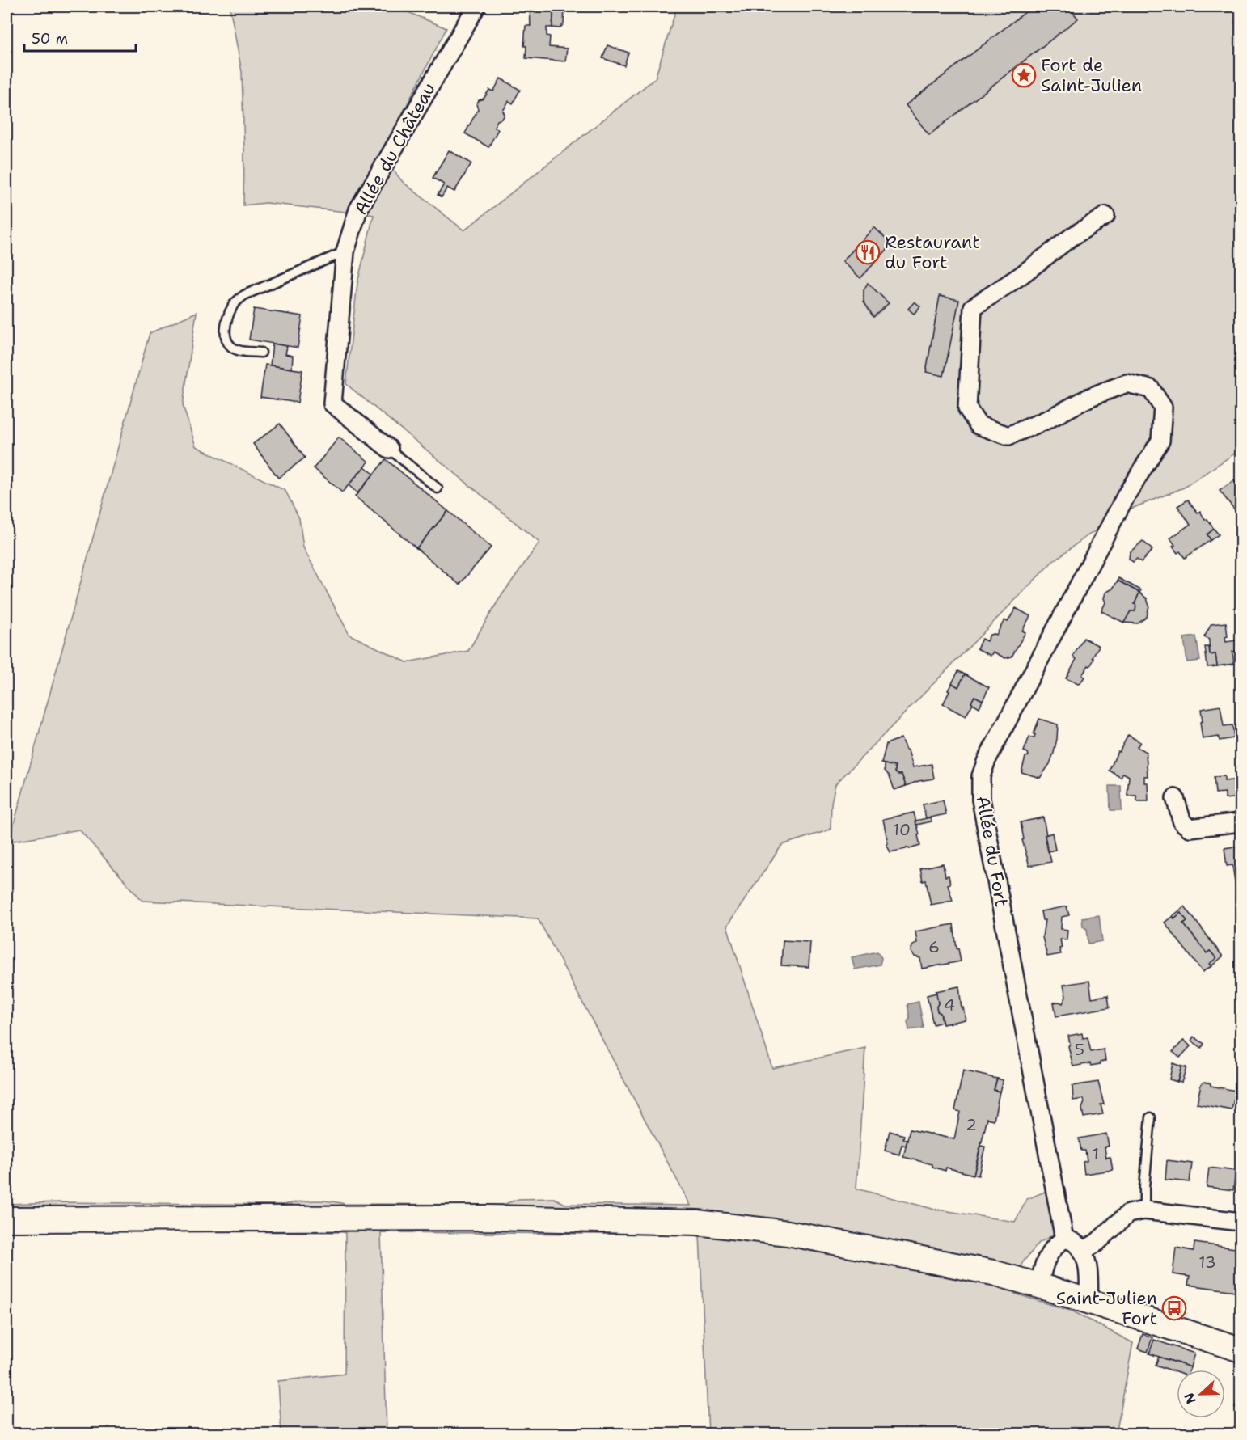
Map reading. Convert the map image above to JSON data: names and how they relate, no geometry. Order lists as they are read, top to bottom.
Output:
{
  "streets": {
    "street": ["Allée du Château", "Allée du Fort"]
  },
  "places": {
    "place": ["Fort de Saint-Julien"],
    "restaurant": ["Restaurant du Fort"],
    "bus stop": ["Saint-Julien Fort"]
  },
  "house_numbers": [
    "10",
    "6",
    "4",
    "5",
    "2",
    "1",
    "13"
  ],
  "scale_bar": "50 m",
  "north": "left"
}
